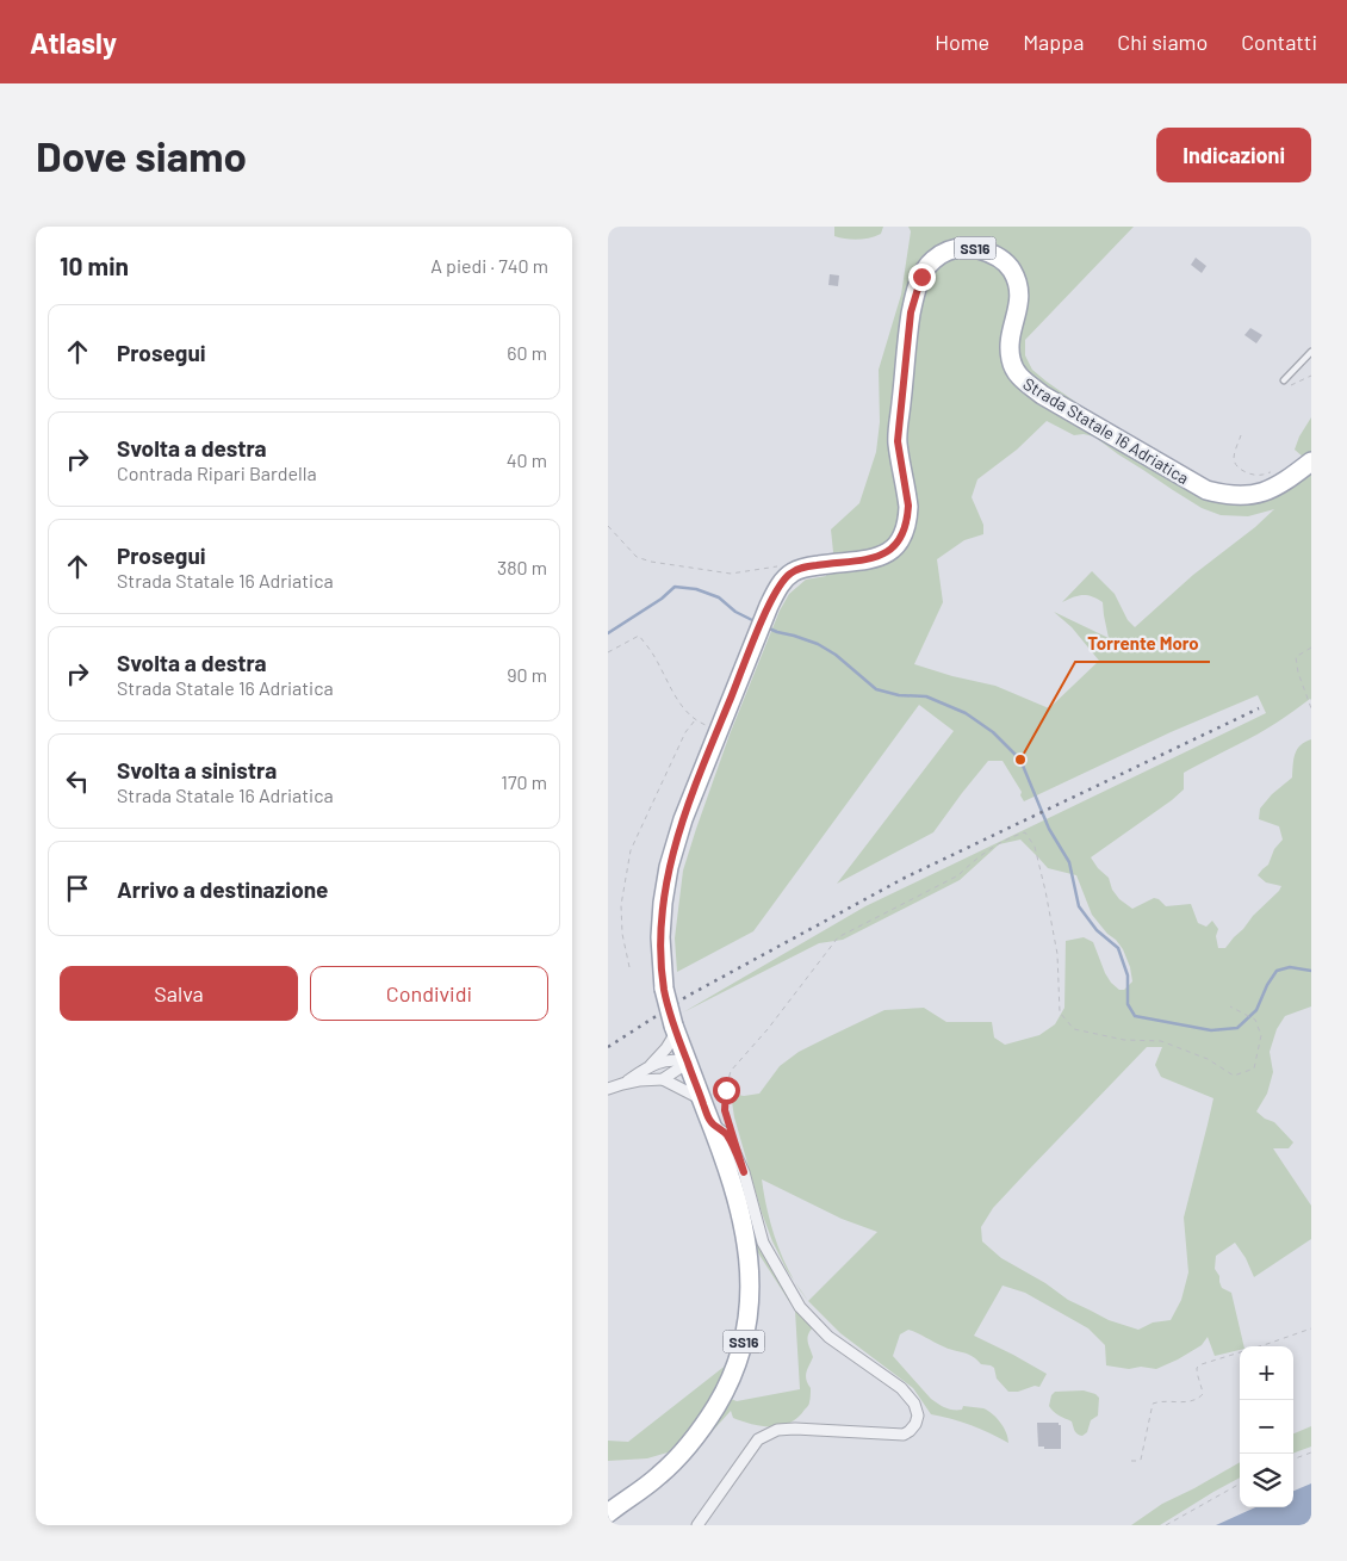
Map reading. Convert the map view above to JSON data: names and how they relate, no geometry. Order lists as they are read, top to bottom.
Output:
{
  "streets": {
    "main road": ["SS16", "Strada Statale 16 Adriatica"]
  },
  "crossings": [
    ["SS16", "Strada Statale 16 Adriatica"]
  ],
  "places": ["Torrente Moro"],
  "page": {
    "header": "Atlasly",
    "nav": [
      "Home",
      "Mappa",
      "Chi siamo",
      "Contatti"
    ],
    "buttons": [
      "Indicazioni",
      ["Salva", "Condividi"]
    ],
    "title": "Dove siamo",
    "heading": ["10 min", "A piedi · 740 m"],
    "list": [
      ["Prosegui", "60 m"],
      ["Svolta a destra", "Contrada Ripari Bardella", "40 m"],
      ["Prosegui", "Strada Statale 16 Adriatica", "380 m"],
      ["Svolta a destra", "Strada Statale 16 Adriatica", "90 m"],
      ["Svolta a sinistra", "Strada Statale 16 Adriatica", "170 m"],
      "Arrivo a destinazione"
    ],
    "map_buttons": ["+", "−"]
  }
}
